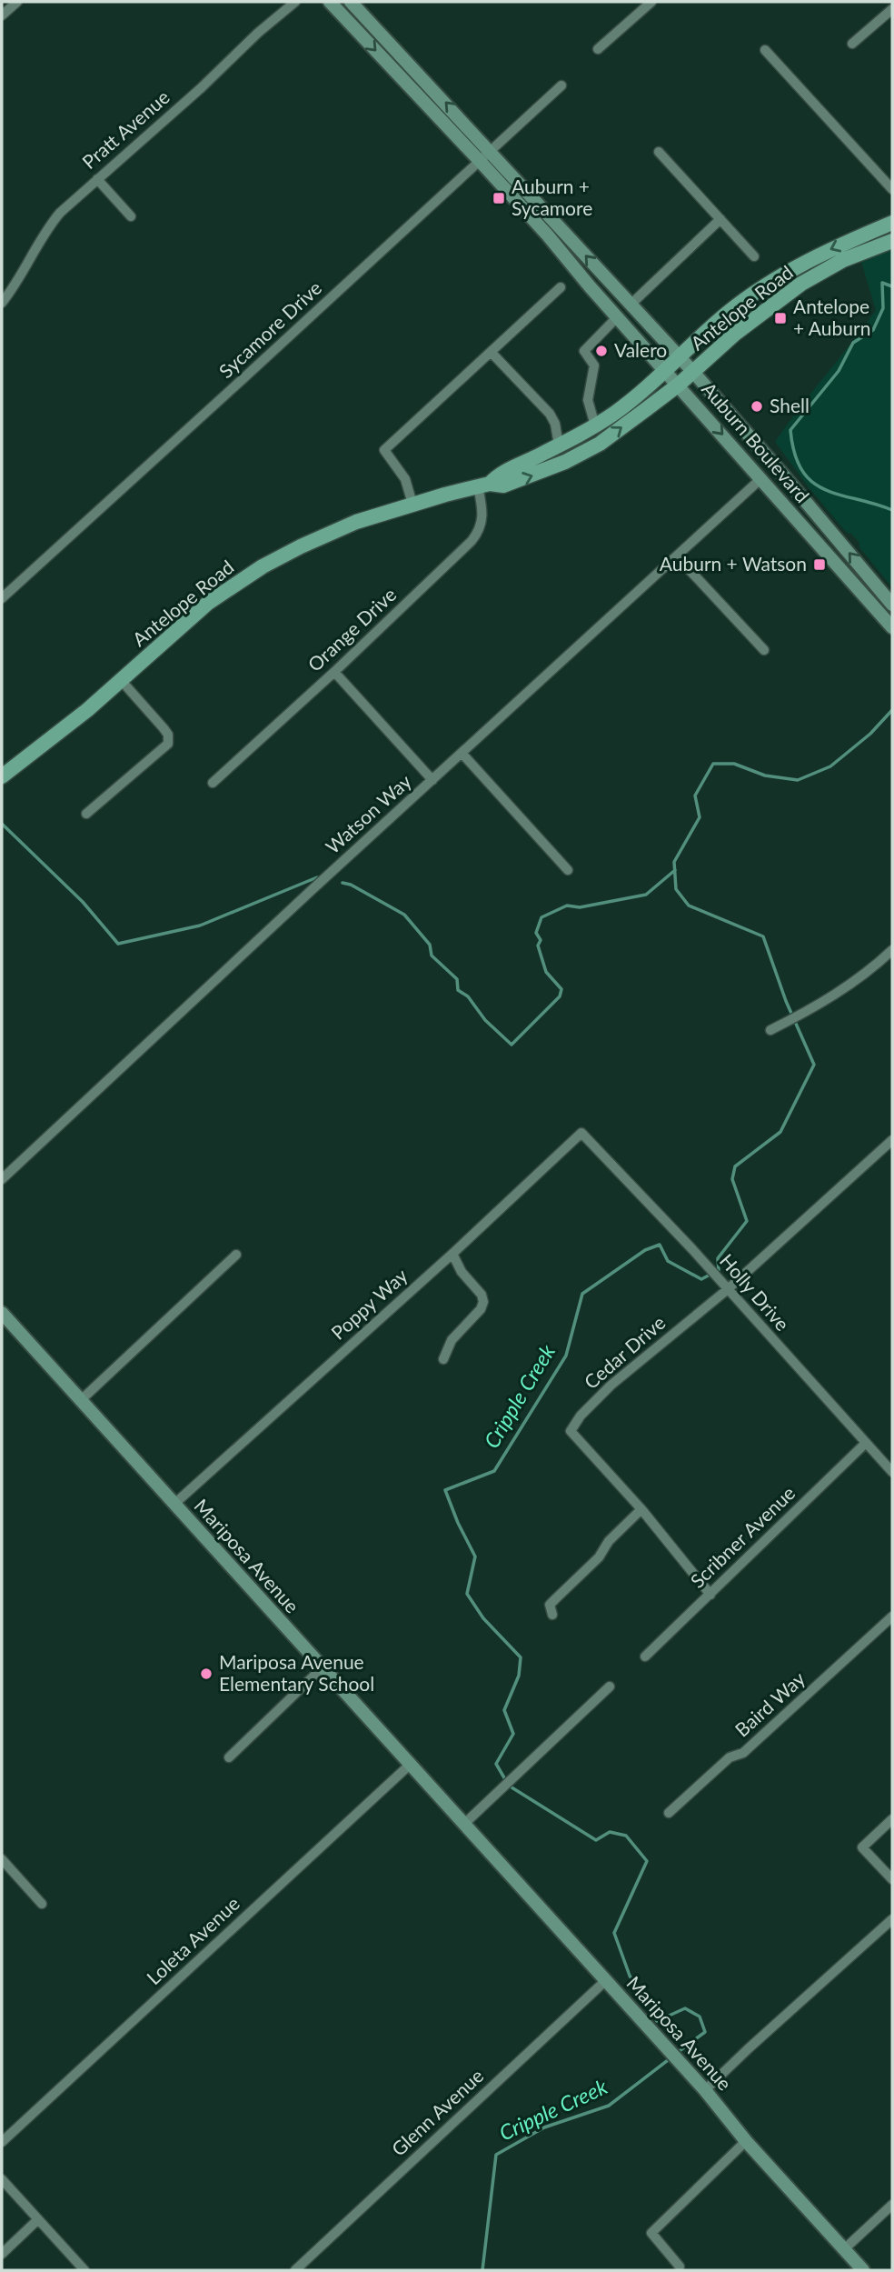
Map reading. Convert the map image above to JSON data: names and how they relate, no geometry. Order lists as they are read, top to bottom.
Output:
{
  "streets": {
    "main road": ["Antelope Road", "Auburn Boulevard", "Mariposa Avenue"],
    "street": [
      "Pratt Avenue",
      "Sycamore Drive",
      "Orange Drive",
      "Watson Way",
      "Holly Drive",
      "Poppy Way",
      "Cedar Drive",
      "Scribner Avenue",
      "Baird Way",
      "Loleta Avenue",
      "Glenn Avenue"
    ]
  },
  "crossings": [
    ["Antelope Road", "Auburn Boulevard"],
    ["Antelope Road", "Orange Drive"],
    ["Sycamore Drive", "Auburn Boulevard"],
    ["Auburn Boulevard", "Watson Way"],
    ["Holly Drive", "Poppy Way"],
    ["Holly Drive", "Cedar Drive"],
    ["Holly Drive", "Scribner Avenue"],
    ["Poppy Way", "Mariposa Avenue"],
    ["Mariposa Avenue", "Loleta Avenue"],
    ["Mariposa Avenue", "Glenn Avenue"]
  ],
  "water": ["Cripple Creek"],
  "places": {
    "transit": ["Auburn + Sycamore", "Antelope + Auburn", "Auburn + Watson"],
    "other": ["Valero", "Shell", "Mariposa Avenue Elementary School"]
  }
}
